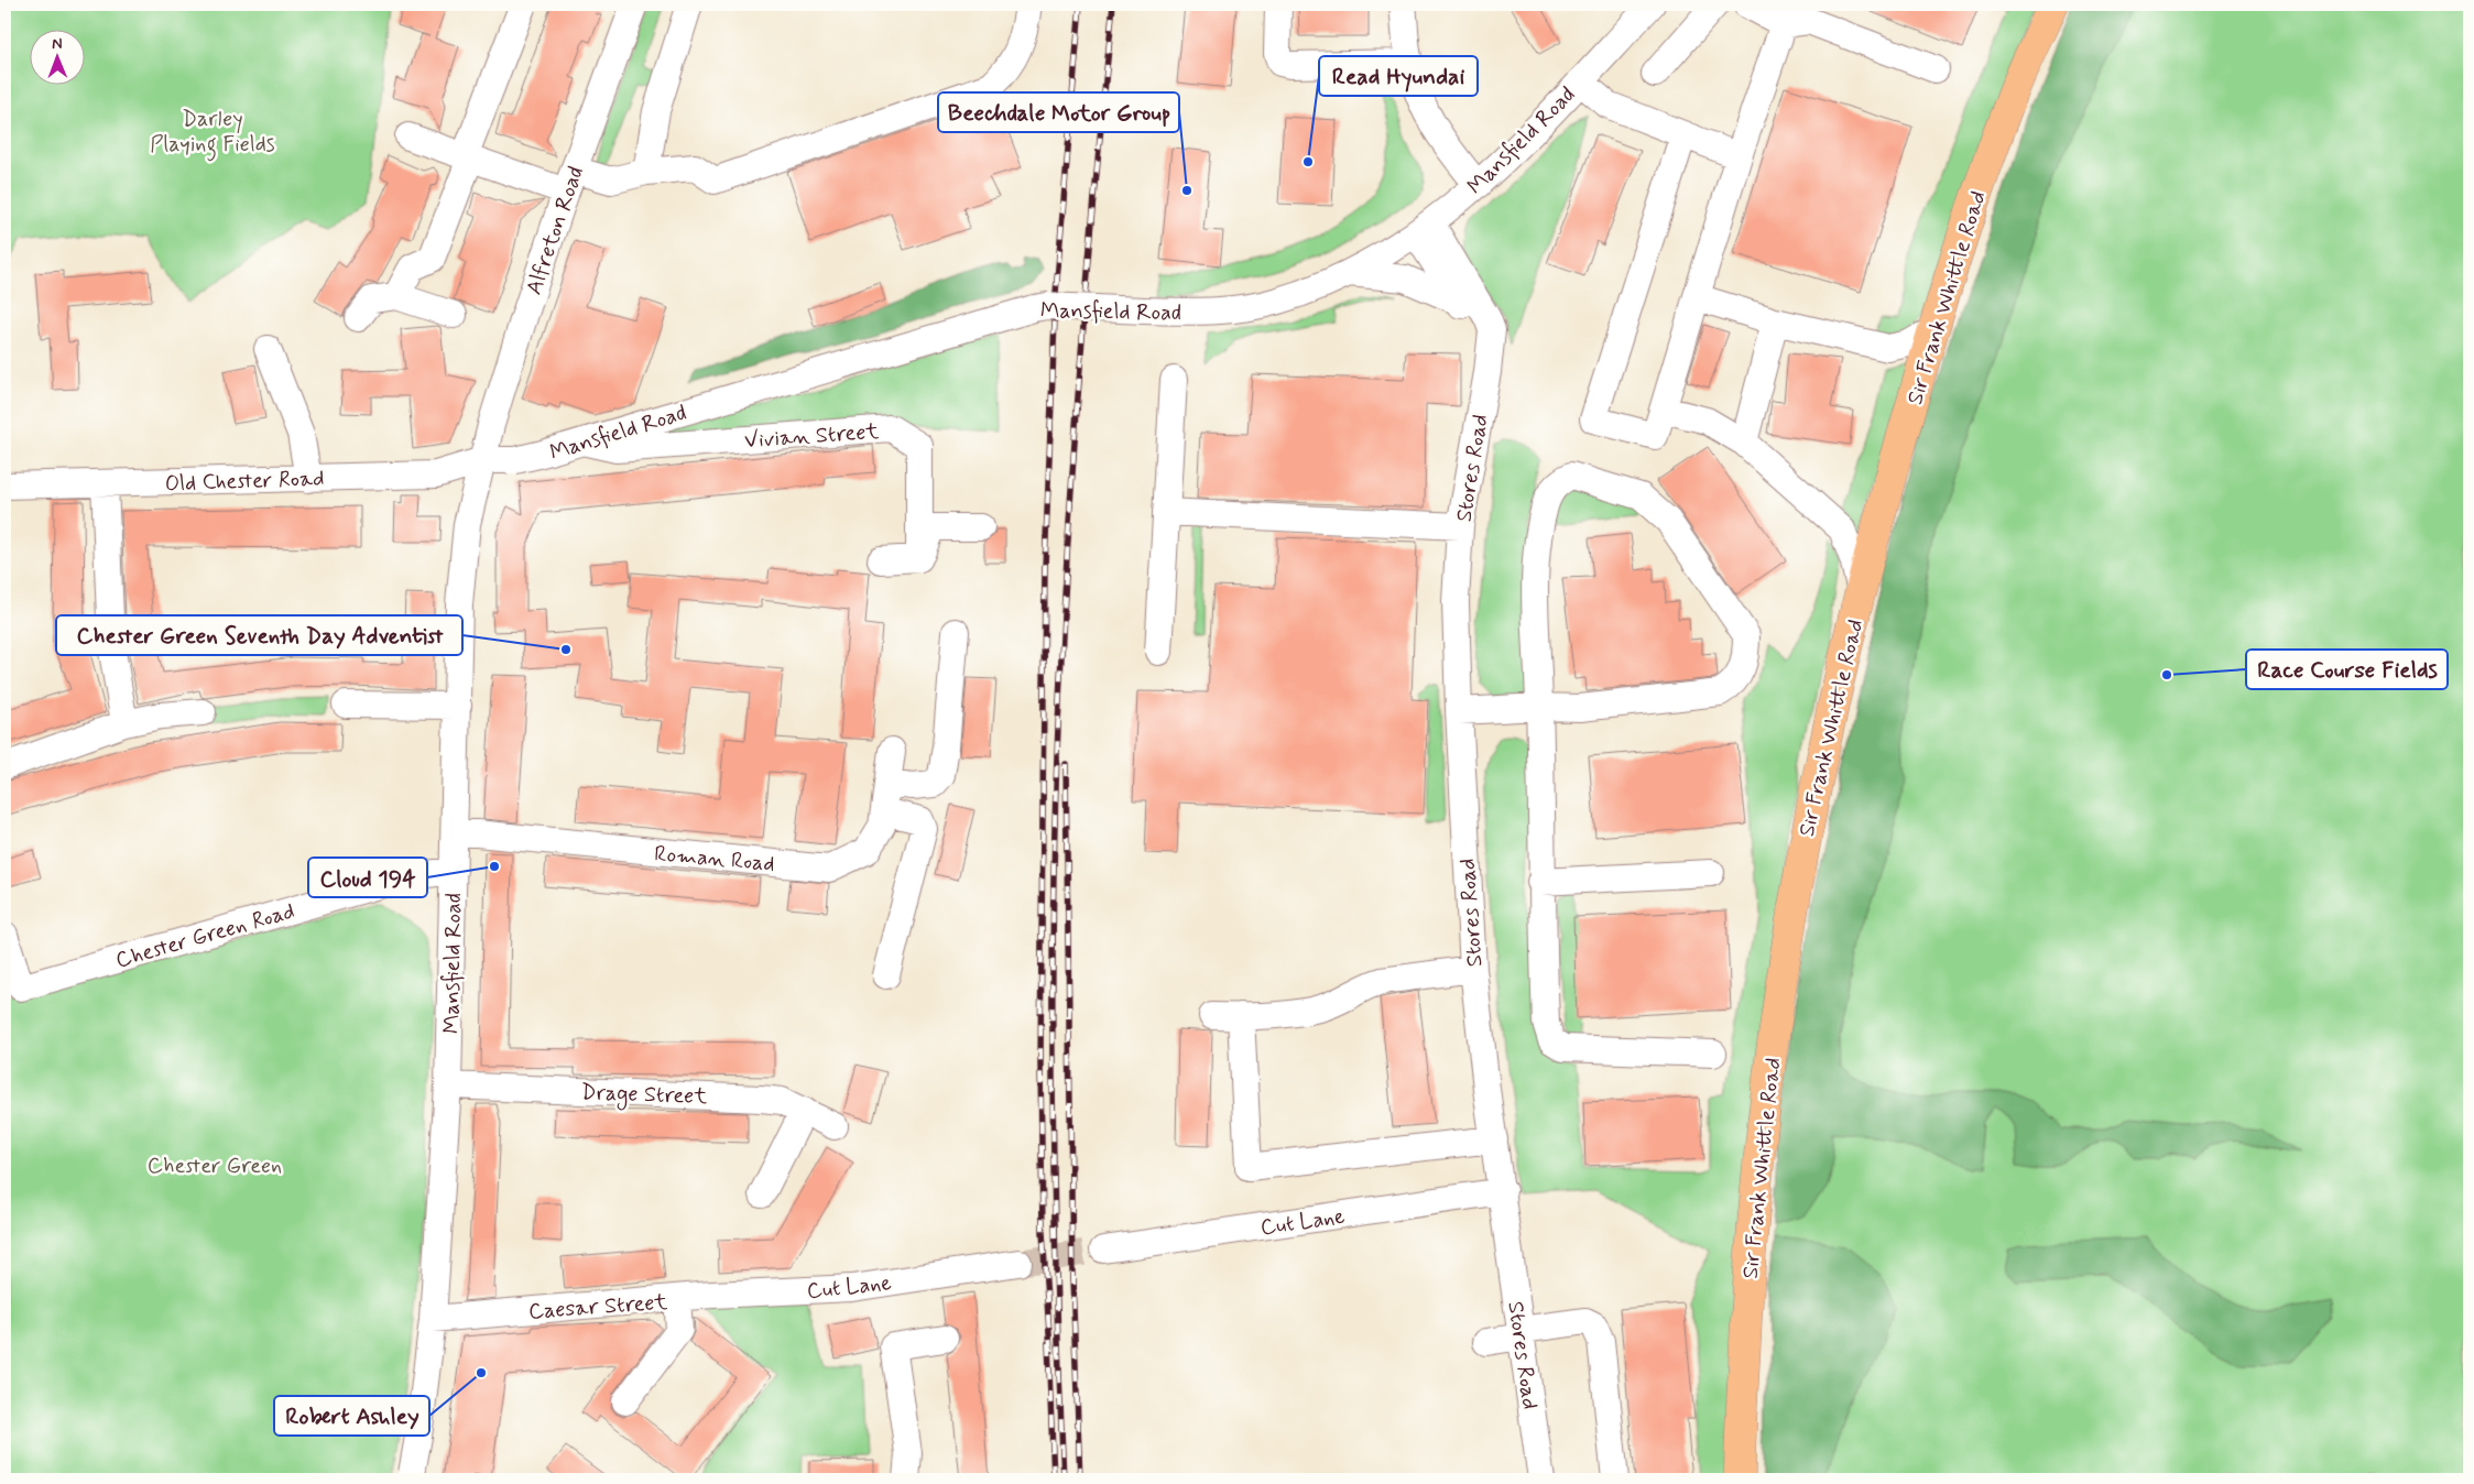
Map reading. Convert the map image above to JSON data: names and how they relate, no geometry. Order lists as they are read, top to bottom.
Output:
{
  "streets": {
    "highway": ["Sir Frank Whittle Road"],
    "street": [
      "Mansfield Road",
      "Alfreton Road",
      "Vivian Street",
      "Stores Road",
      "Old Chester Road",
      "Roman Road",
      "Chester Green Road",
      "Drage Street",
      "Cut Lane",
      "Caesar Street"
    ]
  },
  "crossings": [
    ["Mansfield Road", "Alfreton Road"],
    ["Mansfield Road", "Vivian Street"],
    ["Mansfield Road", "Stores Road"],
    ["Mansfield Road", "Old Chester Road"],
    ["Mansfield Road", "Roman Road"],
    ["Mansfield Road", "Chester Green Road"],
    ["Mansfield Road", "Drage Street"],
    ["Mansfield Road", "Caesar Street"],
    ["Alfreton Road", "Old Chester Road"],
    ["Stores Road", "Cut Lane"],
    ["Cut Lane", "Caesar Street"]
  ],
  "parks": ["Darley Playing Fields", "Chester Green"],
  "places": [
    "Read Hyundai",
    "Beechdale Motor Group",
    "Chester Green Seventh Day Adventist",
    "Race Course Fields",
    "Cloud 194",
    "Robert Ashley"
  ],
  "north": "top"
}
